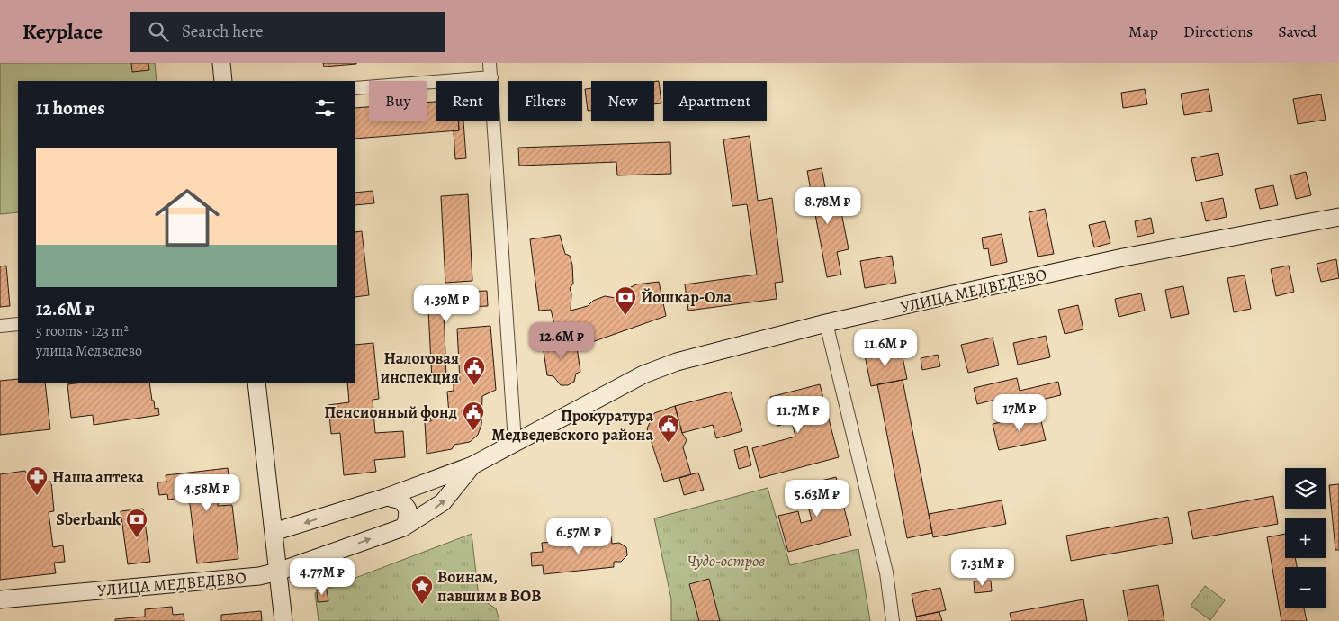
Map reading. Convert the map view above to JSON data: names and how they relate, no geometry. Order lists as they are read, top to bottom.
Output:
{
  "streets": {
    "street": ["УЛИЦА МЕДВЕДЕВО"]
  },
  "parks": ["Чудо-остров"],
  "places": {
    "bank": ["Йошкар-Ола", "Sberbank"],
    "public building": ["Налоговая инспекция", "Пенсионный фонд", "Прокуратура Медведевского района"],
    "pharmacy": ["Наша аптека"],
    "place": ["Воинам, павшим в ВОВ"]
  },
  "page": {
    "header": "Keyplace",
    "search": "Search here",
    "nav": ["Map", "Directions", "Saved"],
    "chip": [
      "Buy",
      "Rent",
      "Filters",
      "New",
      "Apartment"
    ],
    "heading": "11 homes",
    "list": [
      {
        "name": "12.6M ₽",
        "note": "5 rooms · 123 m² · улица Медведево"
      }
    ],
    "price": [
      "8.78M ₽",
      "4.39M ₽",
      "12.6M ₽",
      "11.6M ₽",
      "17M ₽",
      "11.7M ₽",
      "4.58M ₽",
      "5.63M ₽",
      "6.57M ₽",
      "7.31M ₽",
      "4.77M ₽"
    ],
    "map_buttons": ["+", "−"]
  }
}
